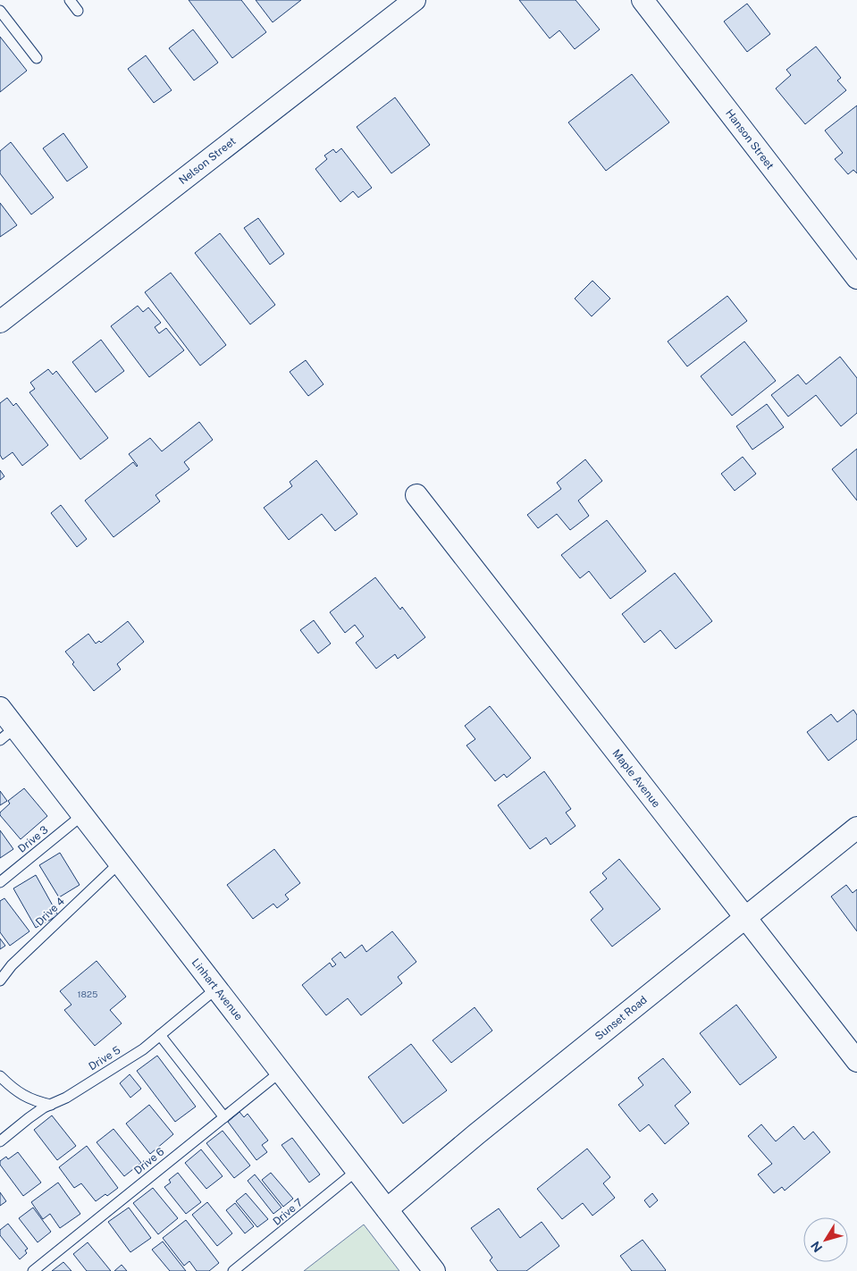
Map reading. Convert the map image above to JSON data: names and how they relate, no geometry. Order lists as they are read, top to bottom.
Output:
{
  "streets": {
    "street": [
      "Hanson Street",
      "Nelson Street",
      "Maple Avenue",
      "Linhart Avenue",
      "Sunset Road"
    ],
    "lane": [
      "Drive 3",
      "Drive 4",
      "Drive 5",
      "Drive 6",
      "Drive 7"
    ]
  },
  "crossings": [
    ["Maple Avenue", "Sunset Road"],
    ["Drive 3", "Linhart Avenue"],
    ["Drive 4", "Linhart Avenue"],
    ["Linhart Avenue", "Sunset Road"],
    ["Linhart Avenue", "Drive 5"],
    ["Linhart Avenue", "Drive 6"],
    ["Linhart Avenue", "Drive 7"]
  ],
  "house_numbers": ["1825"],
  "north": "bottom left"
}
